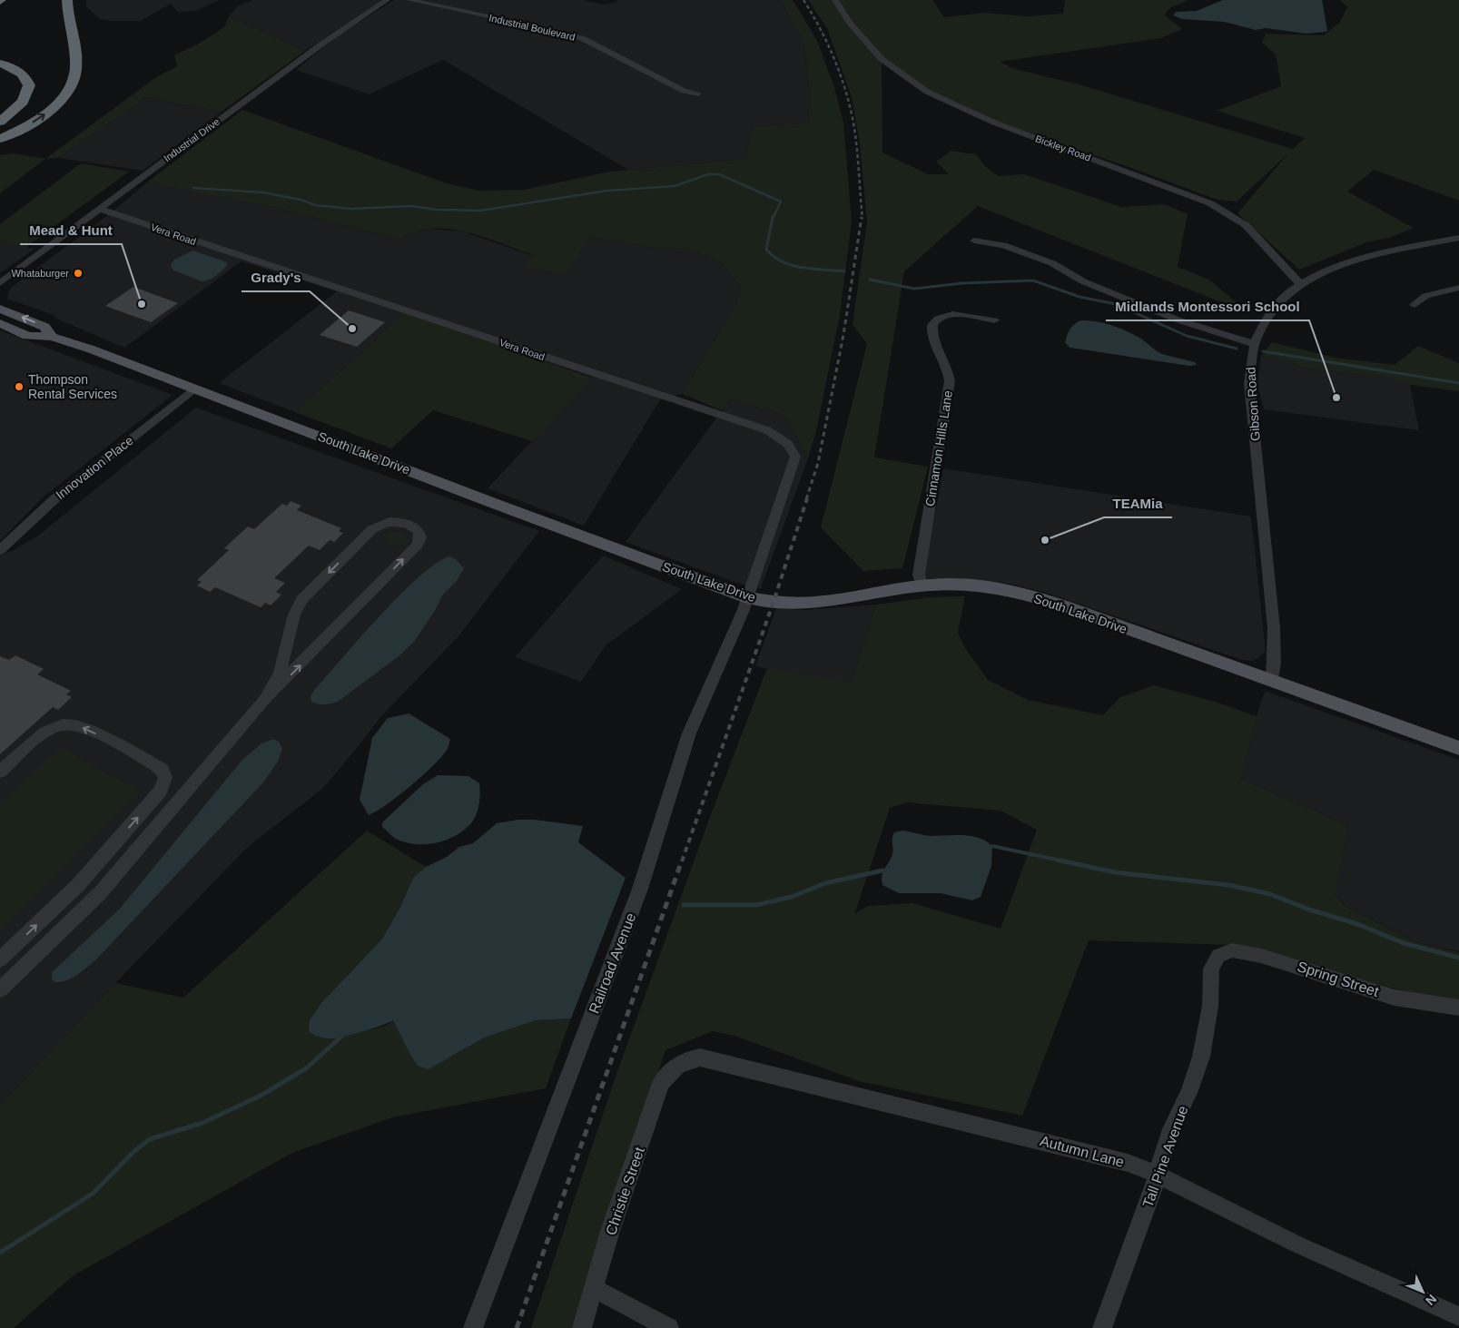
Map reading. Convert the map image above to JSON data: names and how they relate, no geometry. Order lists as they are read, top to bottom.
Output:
{
  "streets": {
    "main road": ["South Lake Drive"],
    "street": [
      "Industrial Boulevard",
      "Industrial Drive",
      "Bickley Road",
      "Vera Road",
      "Gibson Road",
      "Cinnamon Hills Lane",
      "Innovation Place",
      "Railroad Avenue",
      "Spring Street",
      "Autumn Lane",
      "Tall Pine Avenue",
      "Christie Street"
    ]
  },
  "crossings": [
    ["Industrial Drive", "Vera Road"],
    ["Bickley Road", "Gibson Road"],
    ["Vera Road", "South Lake Drive"],
    ["Vera Road", "Railroad Avenue"],
    ["Gibson Road", "South Lake Drive"],
    ["Cinnamon Hills Lane", "South Lake Drive"],
    ["South Lake Drive", "Innovation Place"],
    ["South Lake Drive", "Railroad Avenue"],
    ["Spring Street", "Tall Pine Avenue"],
    ["Autumn Lane", "Tall Pine Avenue"],
    ["Autumn Lane", "Christie Street"]
  ],
  "places": [
    "Whataburger",
    "Mead & Hunt",
    "Grady's",
    "Thompson Rental Services",
    "Midlands Montessori School",
    "TEAMia"
  ],
  "north": "bottom right"
}
